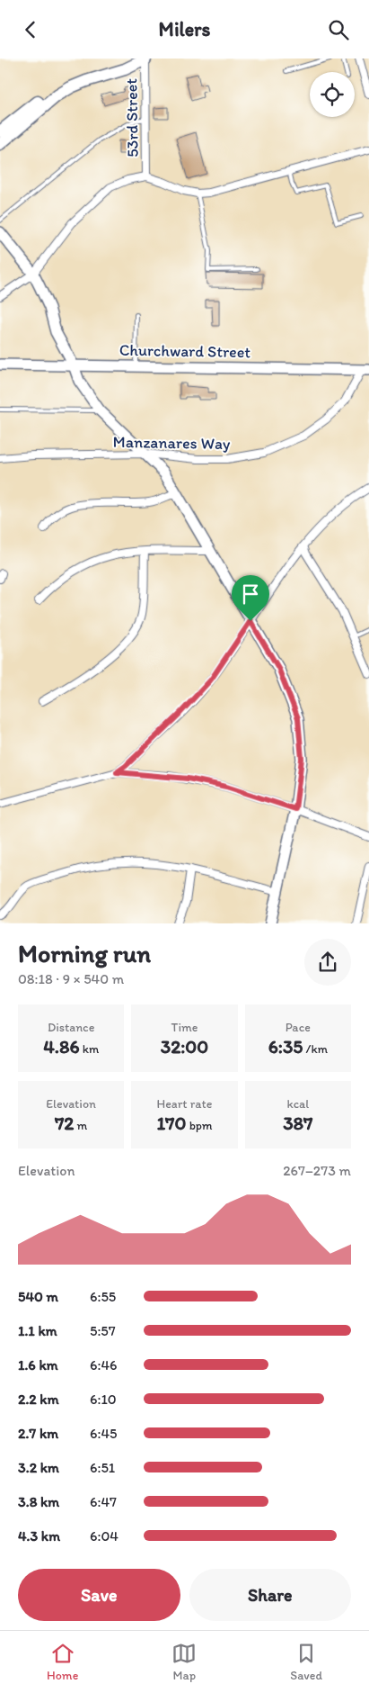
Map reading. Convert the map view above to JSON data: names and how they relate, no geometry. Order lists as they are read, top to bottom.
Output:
{
  "streets": {
    "street": ["53rd Street", "Churchward Street", "Manzanares Way"]
  },
  "crossings": [
    ["Churchward Street", "Manzanares Way"]
  ],
  "page": {
    "header": "Milers",
    "heading": ["Morning run", "08:18 · 9 × 540 m"],
    "stats": [
      ["Distance", "4.86 km"],
      ["Time", "32:00"],
      ["Pace", "6:35 /km"],
      ["Elevation", "72 m"],
      ["Heart rate", "170 bpm"],
      ["kcal", "387"]
    ],
    "chart": ["Elevation", "267–273 m"],
    "list": [
      {
        "name": "540 m",
        "note": "6:55"
      },
      {
        "name": "1.1 km",
        "note": "5:57"
      },
      {
        "name": "1.6 km",
        "note": "6:46"
      },
      {
        "name": "2.2 km",
        "note": "6:10"
      },
      {
        "name": "2.7 km",
        "note": "6:45"
      },
      {
        "name": "3.2 km",
        "note": "6:51"
      },
      {
        "name": "3.8 km",
        "note": "6:47"
      },
      {
        "name": "4.3 km",
        "note": "6:04"
      }
    ],
    "buttons": ["Save", "Share"],
    "tabs": ["Home", "Map", "Saved"]
  }
}
